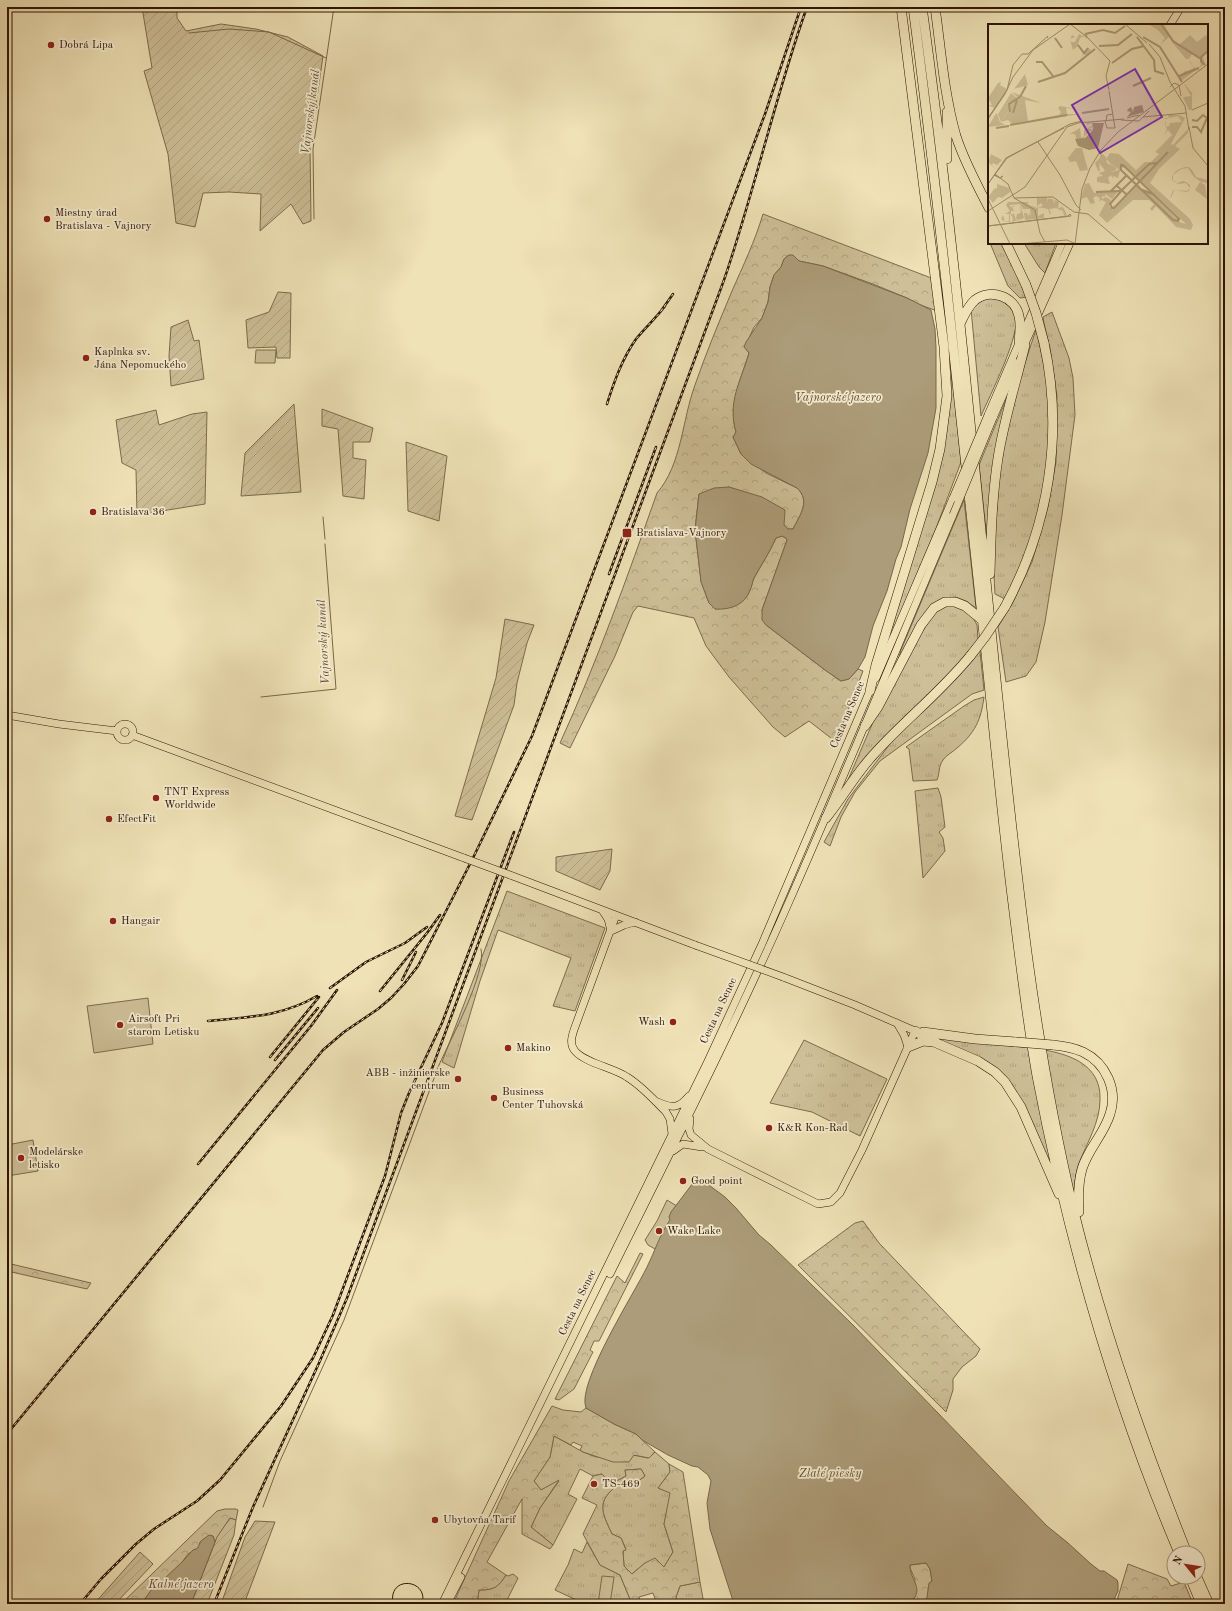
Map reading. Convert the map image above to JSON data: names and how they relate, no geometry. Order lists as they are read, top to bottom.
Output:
{
  "streets": {
    "main road": ["Cesta na Senec"]
  },
  "water": [
    "Vajnorský kanál",
    "Vajnorské jazero",
    "Zlaté piesky",
    "Kalné jazero"
  ],
  "places": {
    "other": [
      "Dobrá Lipa",
      "Miestny úrad Bratislava - Vajnory",
      "Kaplnka sv. Jána Nepomuckého",
      "Bratislava 36",
      "TNT Express Worldwide",
      "EfectFit",
      "Hangair",
      "Wash",
      "Airsoft Pri starom Letisku",
      "Makino",
      "ABB - inžinierske centrum",
      "Business Center Tuhovská",
      "K&R Kon-Rad",
      "Modelárske letisko",
      "Good point",
      "Wake Lake",
      "TS-469",
      "Ubytovňa Tarif"
    ],
    "transit": ["Bratislava-Vajnory"]
  },
  "north": "top left"
}
